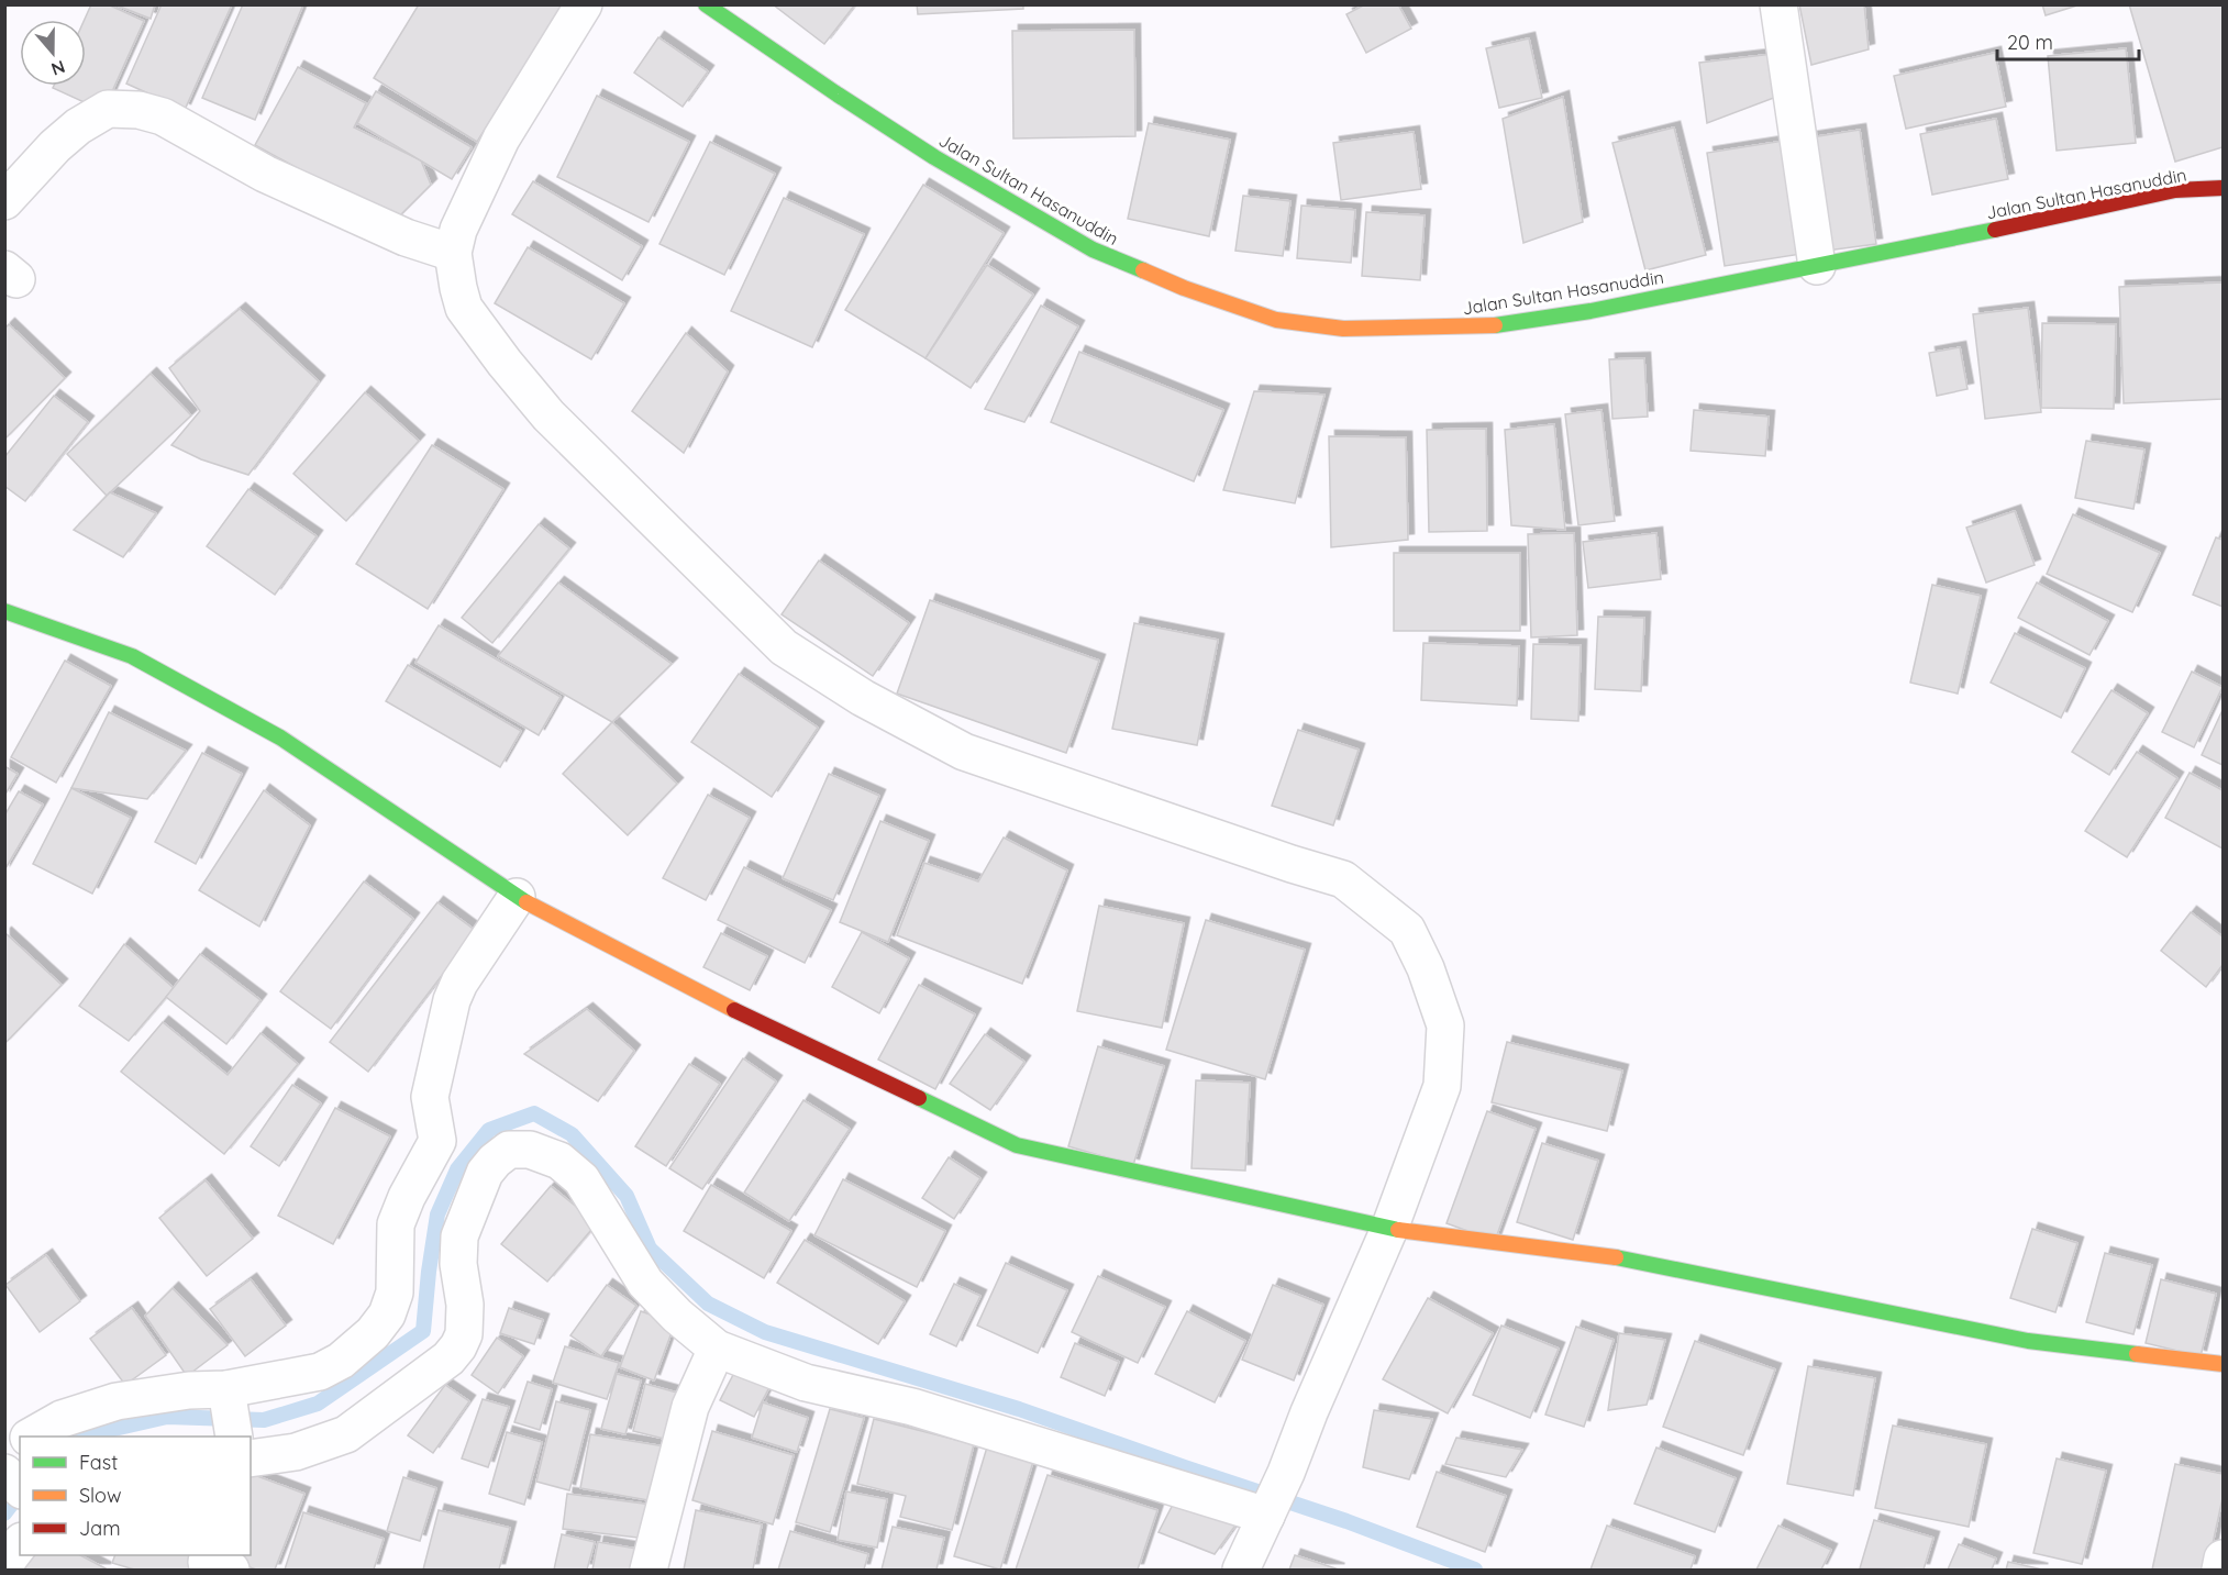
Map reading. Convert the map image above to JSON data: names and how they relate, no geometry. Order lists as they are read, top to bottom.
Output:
{
  "streets": {
    "street": ["Jalan Sultan Hasanuddin"]
  },
  "legend": ["Fast", "Slow", "Jam"],
  "scale_bar": "20 m",
  "north": "bottom"
}
